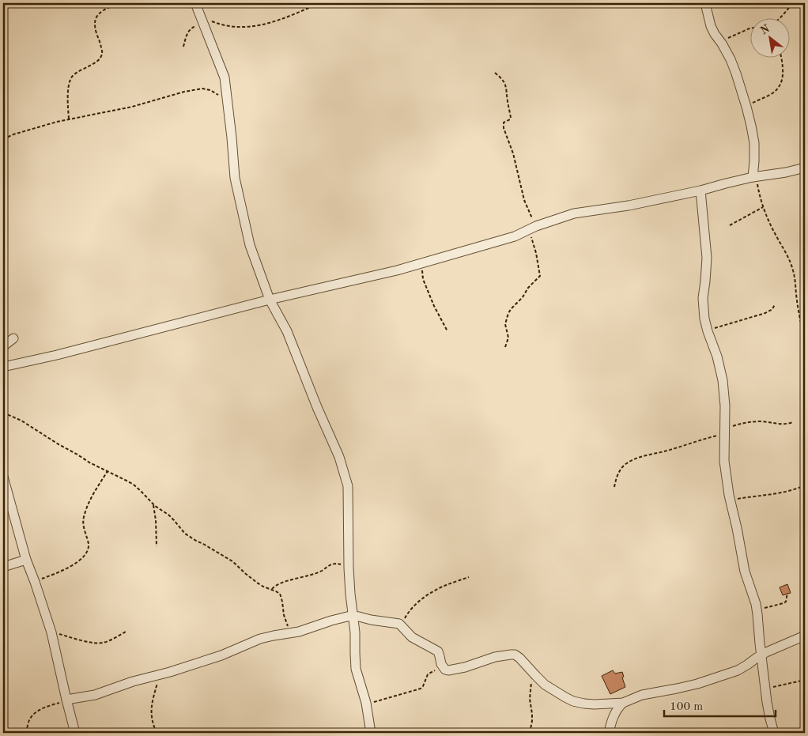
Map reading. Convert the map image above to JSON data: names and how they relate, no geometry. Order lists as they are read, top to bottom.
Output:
{
  "scale_bar": "100 m",
  "north": "top left"
}
